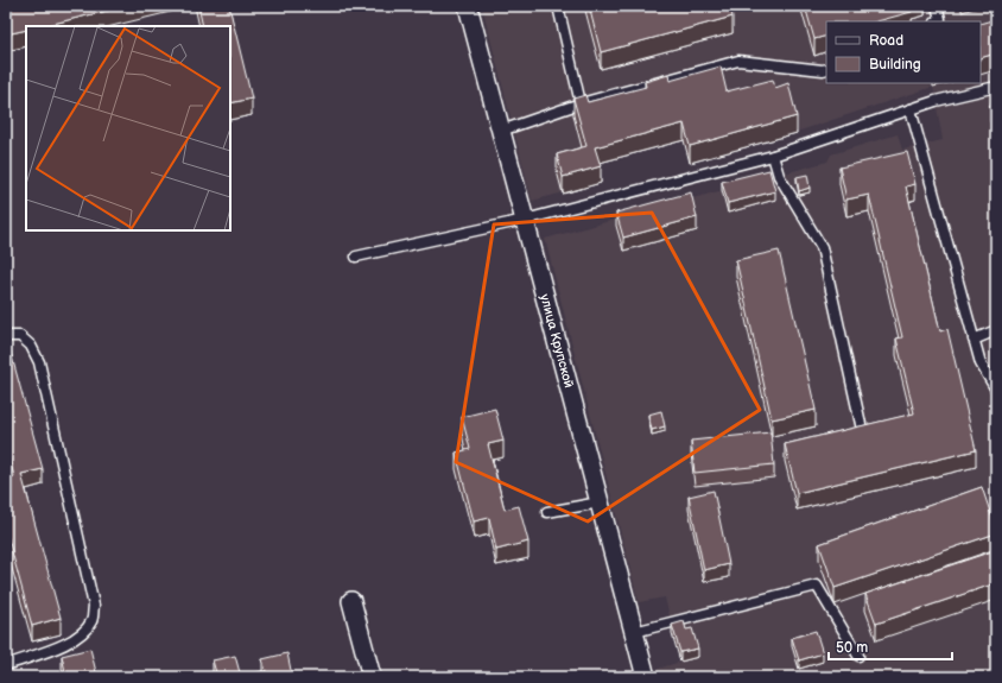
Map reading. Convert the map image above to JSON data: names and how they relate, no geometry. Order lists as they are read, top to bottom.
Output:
{
  "streets": {
    "street": ["улица Крупской"]
  },
  "legend": ["Road", "Building"],
  "scale_bar": "50 m"
}
